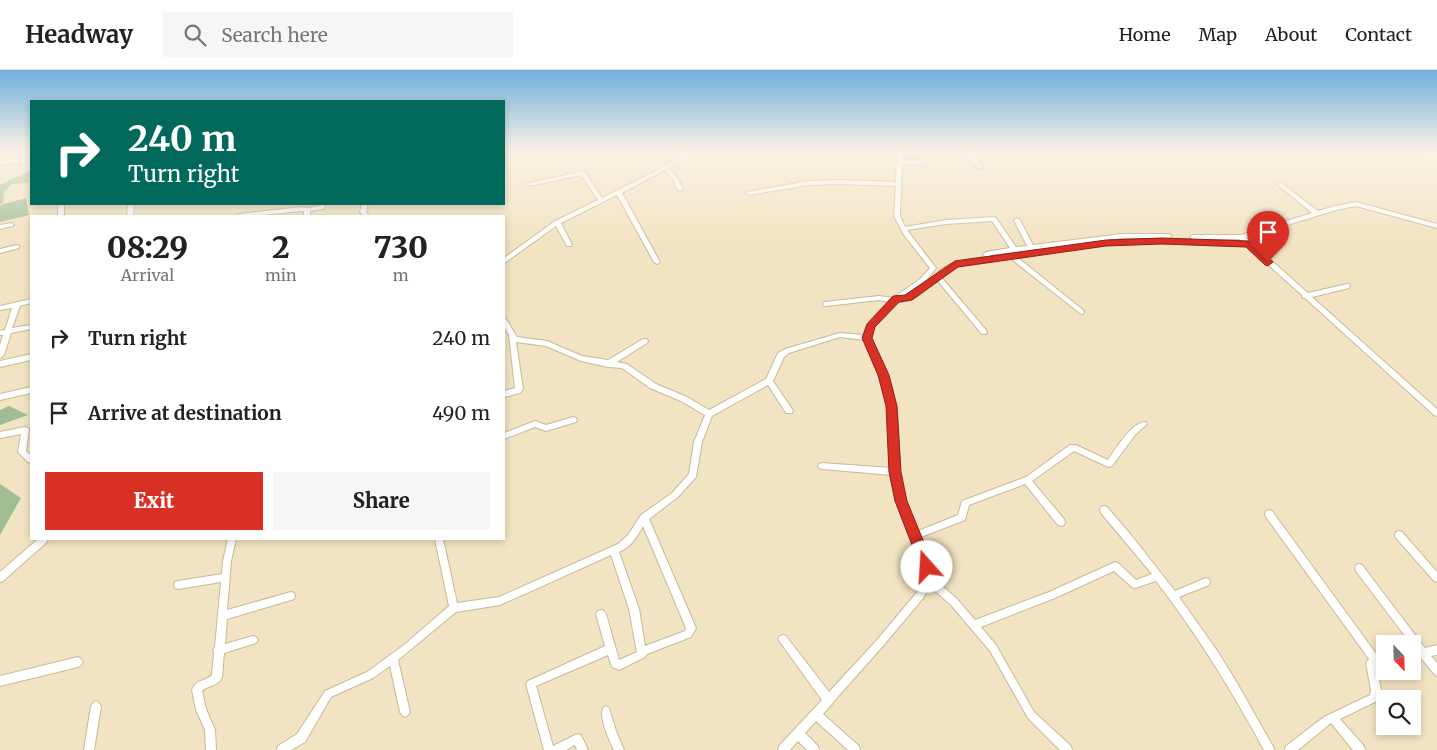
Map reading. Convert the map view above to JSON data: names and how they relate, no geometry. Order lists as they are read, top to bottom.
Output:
{
  "north": "bottom right",
  "page": {
    "header": "Headway",
    "search": "Search here",
    "nav": [
      "Home",
      "Map",
      "About",
      "Contact"
    ],
    "turn": ["240 m", "Turn right"],
    "eta": [
      "08:29",
      "Arrival",
      "2",
      "min",
      "730",
      "m"
    ],
    "list": [
      {
        "name": "Turn right",
        "value": "240 m"
      },
      {
        "name": "Arrive at destination",
        "value": "490 m"
      }
    ],
    "buttons": ["Exit", "Share"]
  }
}
